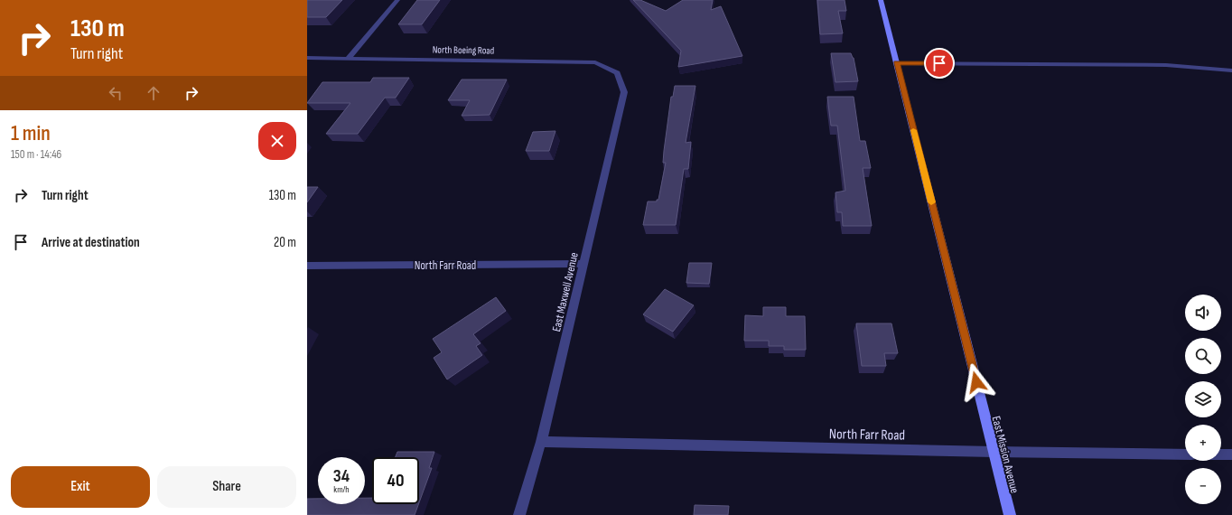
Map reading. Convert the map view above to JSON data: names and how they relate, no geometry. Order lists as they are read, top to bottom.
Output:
{
  "streets": {
    "street": [
      "North Boeing Road",
      "North Farr Road",
      "East Maxwell Avenue",
      "East Mission Avenue"
    ]
  },
  "crossings": [
    ["North Boeing Road", "East Maxwell Avenue"],
    ["North Farr Road", "East Maxwell Avenue"],
    ["North Farr Road", "East Mission Avenue"]
  ],
  "page": {
    "turn": ["130 m", "Turn right"],
    "heading": ["1 min", "150 m · 14:46"],
    "list": [
      {
        "name": "Turn right",
        "value": "130 m"
      },
      {
        "name": "Arrive at destination",
        "value": "20 m"
      }
    ],
    "map_buttons": ["+", "−"],
    "speed": "34 km/h",
    "limit": "40",
    "buttons": ["Exit", "Share"]
  }
}
